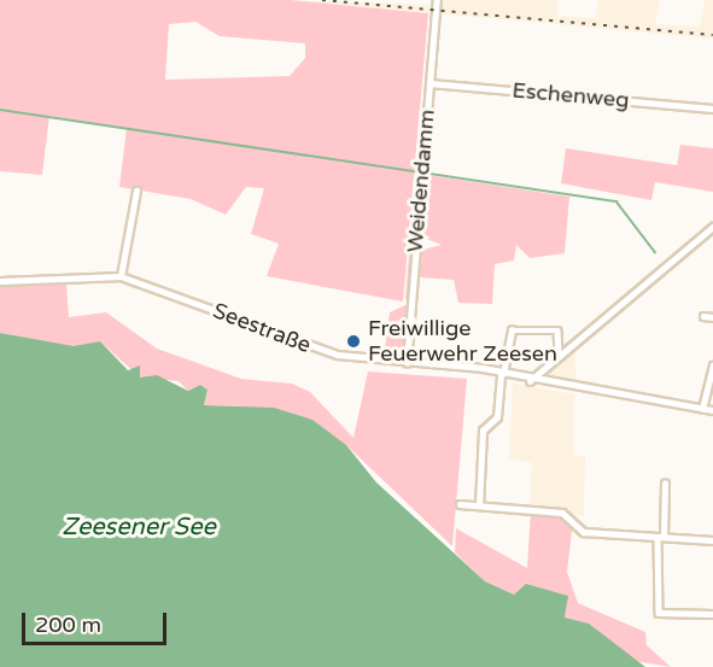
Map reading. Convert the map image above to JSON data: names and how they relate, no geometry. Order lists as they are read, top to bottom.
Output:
{
  "streets": {
    "street": ["Eschenweg", "Weidendamm", "Seestraße"]
  },
  "crossings": [
    ["Eschenweg", "Weidendamm"],
    ["Weidendamm", "Seestraße"]
  ],
  "water": ["Zeesener See"],
  "places": ["Freiwillige Feuerwehr Zeesen"],
  "scale_bar": "200 m"
}
